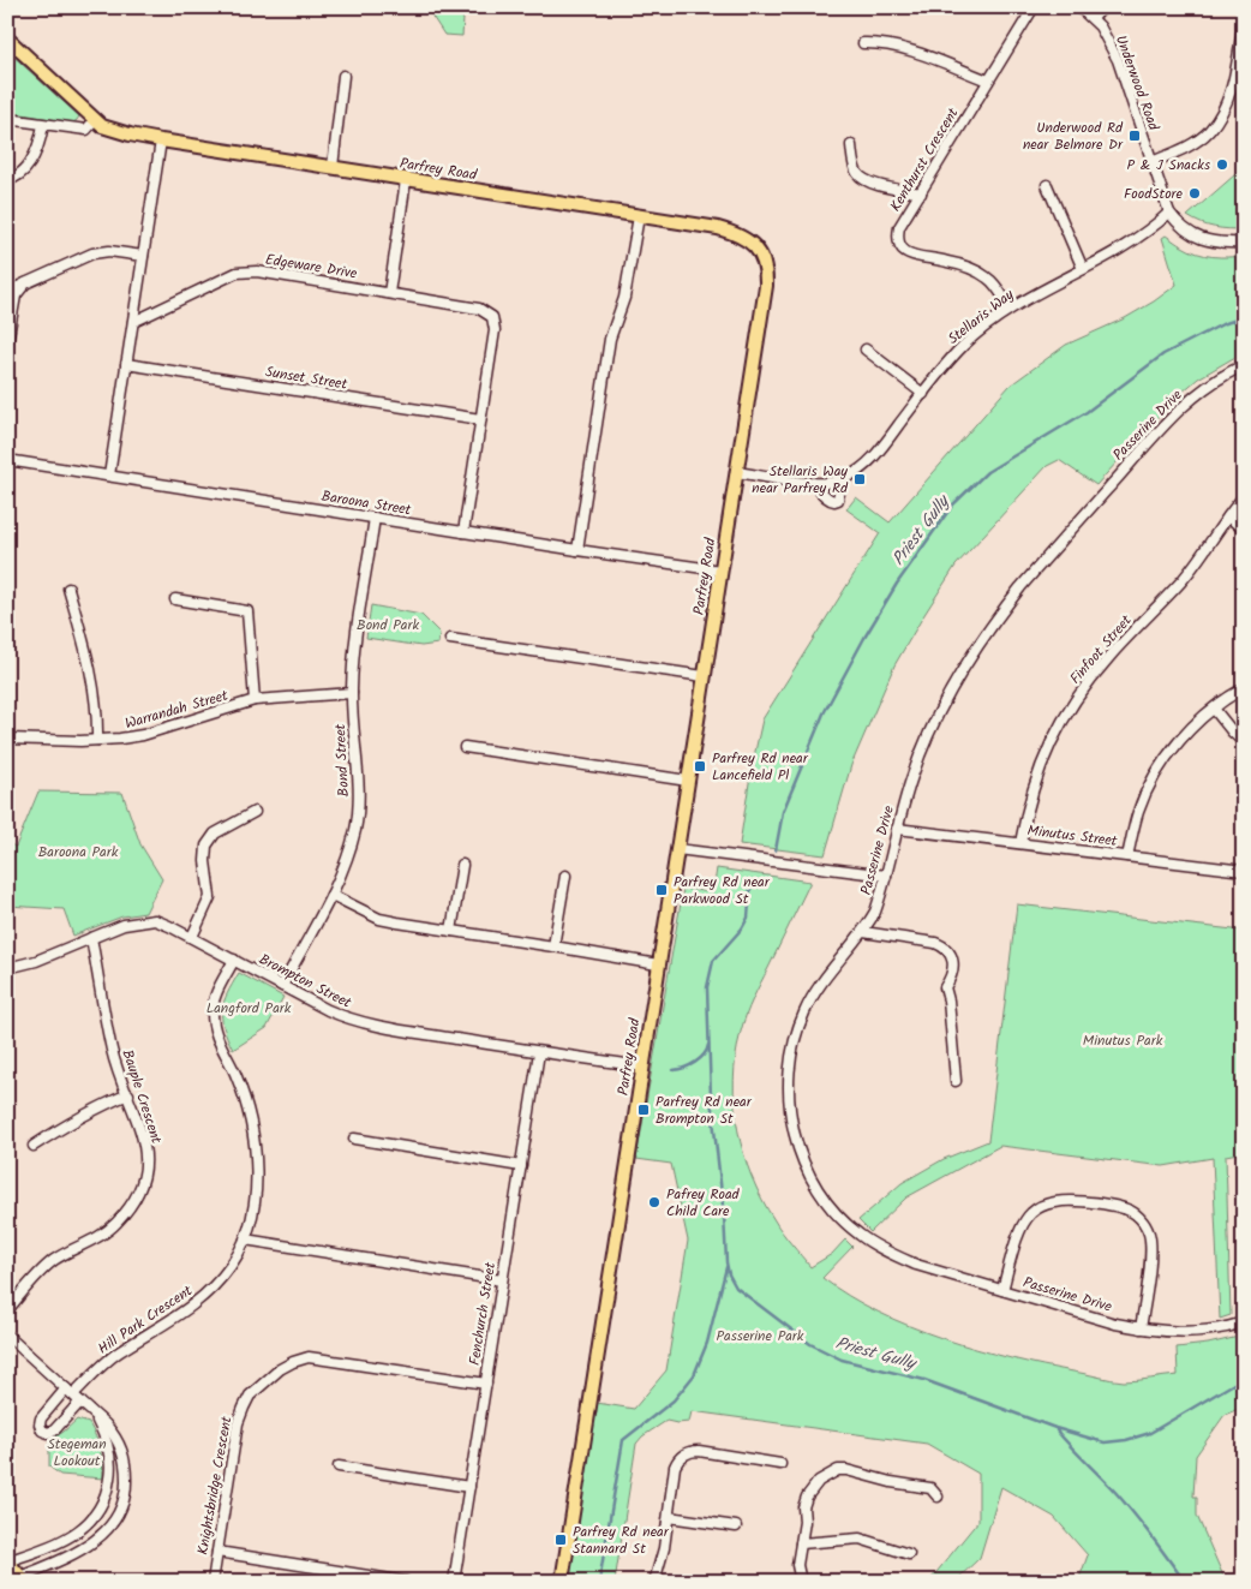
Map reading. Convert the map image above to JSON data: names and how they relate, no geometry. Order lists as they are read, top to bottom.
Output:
{
  "streets": {
    "main road": ["Parfrey Road"],
    "street": [
      "Underwood Road",
      "Kenthurst Crescent",
      "Edgeware Drive",
      "Stellaris Way",
      "Sunset Street",
      "Passerine Drive",
      "Baroona Street",
      "Finfoot Street",
      "Warrandah Street",
      "Bond Street",
      "Minutus Street",
      "Brompton Street",
      "Bauple Crescent",
      "Fenchurch Street",
      "Hill Park Crescent",
      "Knightsbridge Crescent"
    ]
  },
  "crossings": [
    ["Underwood Road", "Stellaris Way"],
    ["Kenthurst Crescent", "Stellaris Way"],
    ["Parfrey Road", "Stellaris Way"],
    ["Parfrey Road", "Baroona Street"],
    ["Parfrey Road", "Brompton Street"],
    ["Edgeware Drive", "Sunset Street"],
    ["Passerine Drive", "Minutus Street"],
    ["Baroona Street", "Bond Street"],
    ["Finfoot Street", "Minutus Street"],
    ["Warrandah Street", "Bond Street"],
    ["Bond Street", "Brompton Street"],
    ["Brompton Street", "Bauple Crescent"],
    ["Brompton Street", "Fenchurch Street"],
    ["Brompton Street", "Hill Park Crescent"],
    ["Fenchurch Street", "Knightsbridge Crescent"]
  ],
  "water": ["Priest Gully"],
  "parks": [
    "Bond Park",
    "Baroona Park",
    "Langford Park",
    "Minutus Park",
    "Passerine Park",
    "Stegeman Lookout"
  ],
  "places": {
    "transit": [
      "Underwood Rd near Belmore Dr",
      "Stellaris Way near Parfrey Rd",
      "Parfrey Rd near Lancefield Pl",
      "Parfrey Rd near Parkwood St",
      "Parfrey Rd near Brompton St",
      "Parfrey Rd near Stannard St"
    ],
    "other": ["P & J Snacks", "FoodStore", "Pafrey Road Child Care"]
  }
}
